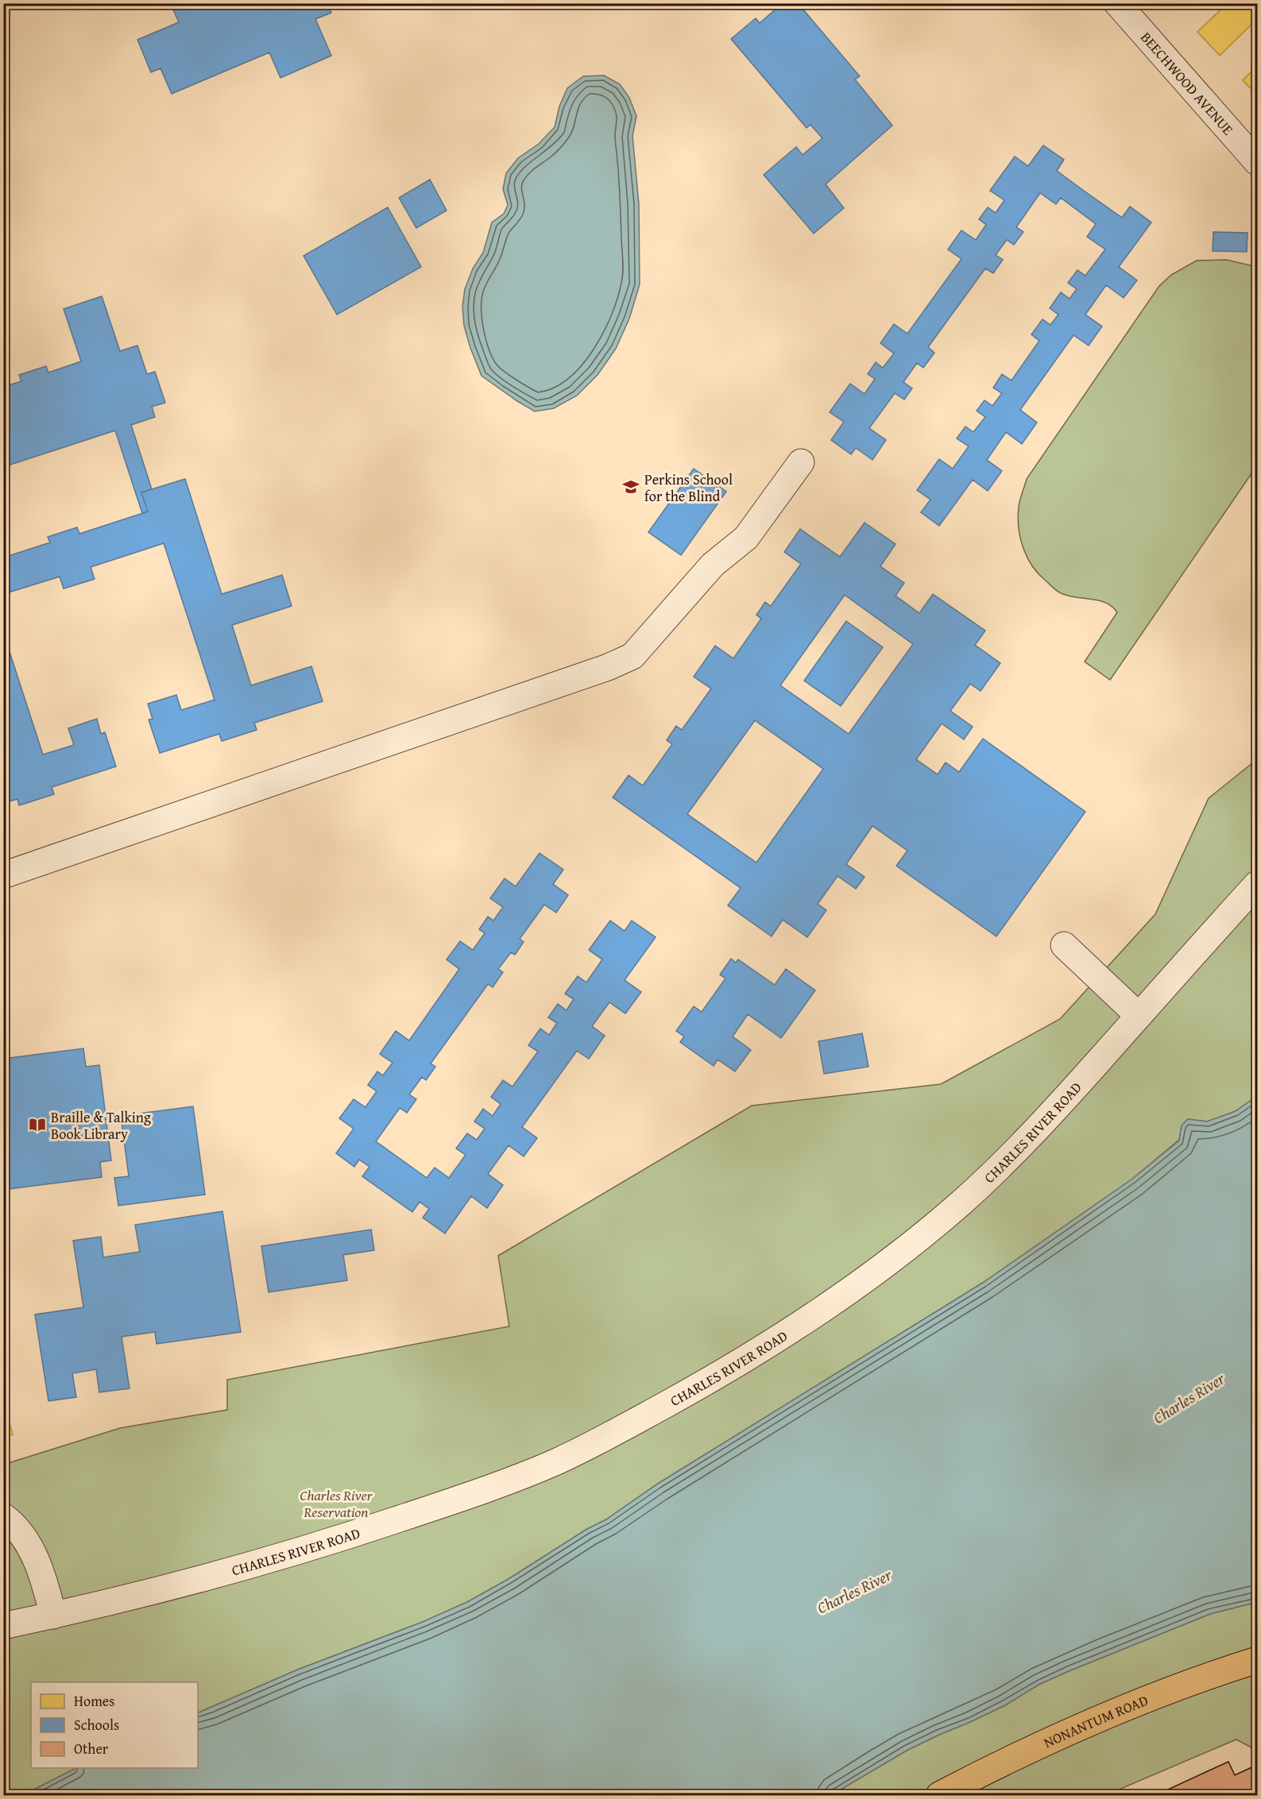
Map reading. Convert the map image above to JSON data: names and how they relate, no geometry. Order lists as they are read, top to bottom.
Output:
{
  "streets": {
    "main road": ["NONANTUM ROAD"],
    "street": ["BEECHWOOD AVENUE", "CHARLES RIVER ROAD"]
  },
  "water": ["Charles River"],
  "parks": ["Charles River Reservation"],
  "places": {
    "school or university": ["Perkins School for the Blind"],
    "library": ["Braille & Talking Book Library"]
  },
  "legend": ["Homes", "Schools", "Other"]
}
